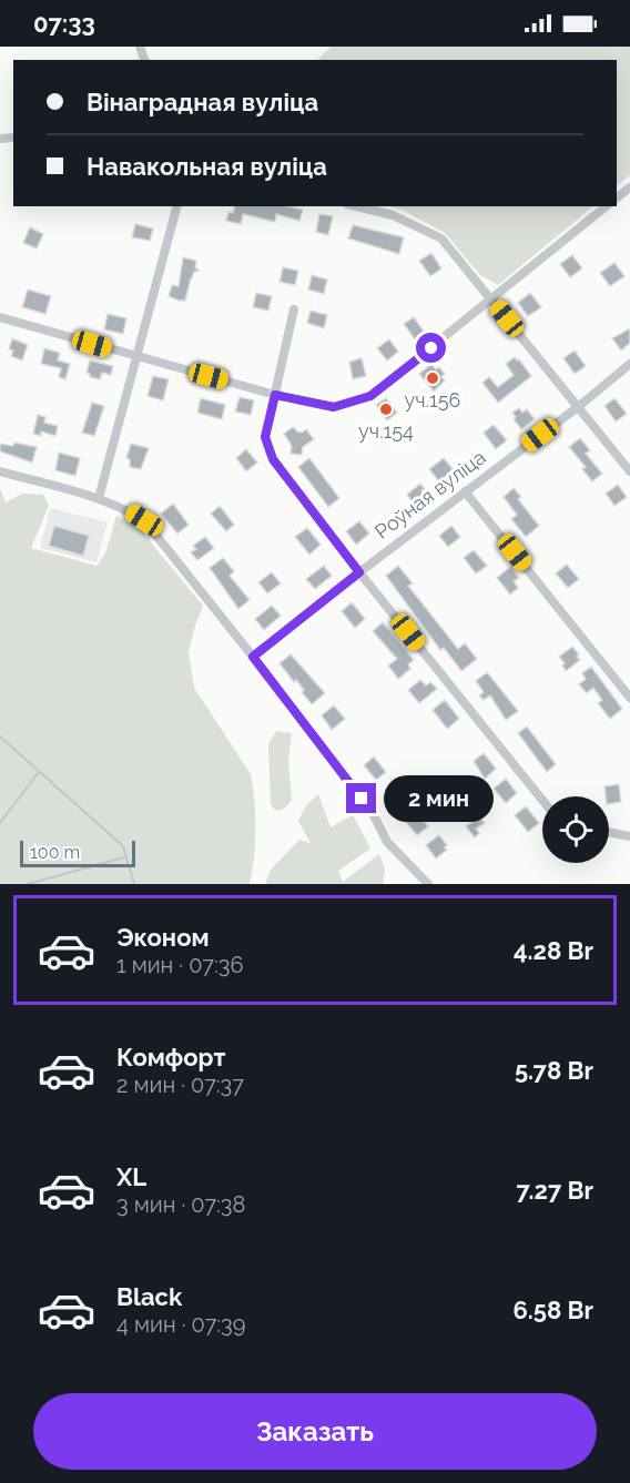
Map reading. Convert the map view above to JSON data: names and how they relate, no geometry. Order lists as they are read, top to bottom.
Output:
{
  "streets": {
    "street": ["Роўная вуліца"]
  },
  "places": ["уч.156", "уч.154"],
  "scale_bar": "100 m",
  "page": {
    "status": "07:33",
    "banner": ["Вінаградная вуліца", "Навакольная вуліца"],
    "bubble": "2 мин",
    "scale": "100 m",
    "list": [
      {
        "name": "Эконом",
        "note": "1 мин · 07:36",
        "value": "4.28 Br"
      },
      {
        "name": "Комфорт",
        "note": "2 мин · 07:37",
        "value": "5.78 Br"
      },
      {
        "name": "XL",
        "note": "3 мин · 07:38",
        "value": "7.27 Br"
      },
      {
        "name": "Black",
        "note": "4 мин · 07:39",
        "value": "6.58 Br"
      }
    ],
    "buttons": "Заказать"
  }
}
